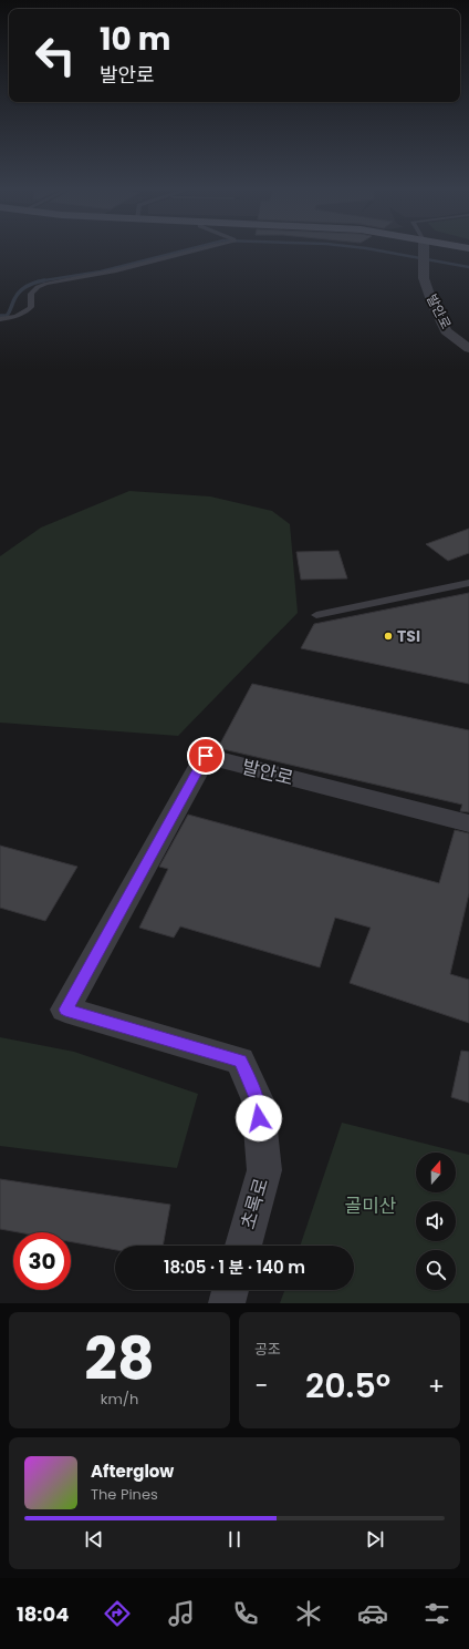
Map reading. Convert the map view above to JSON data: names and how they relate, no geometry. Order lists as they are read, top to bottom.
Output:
{
  "streets": {
    "street": ["발안로", "초록로"]
  },
  "crossings": [
    ["발안로", "초록로"]
  ],
  "parks": ["골미산"],
  "places": ["TSI"],
  "north": "top",
  "page": {
    "turn": ["10 m", "발안로"],
    "limit": "30",
    "trip": "18:05 · 1 분 · 140 m",
    "tile": [
      ["28", "km/h"],
      "공조"
    ],
    "heat": ["−", "20.5°", "+"],
    "song": ["Afterglow", "The Pines"],
    "tabs": "18:04"
  }
}
